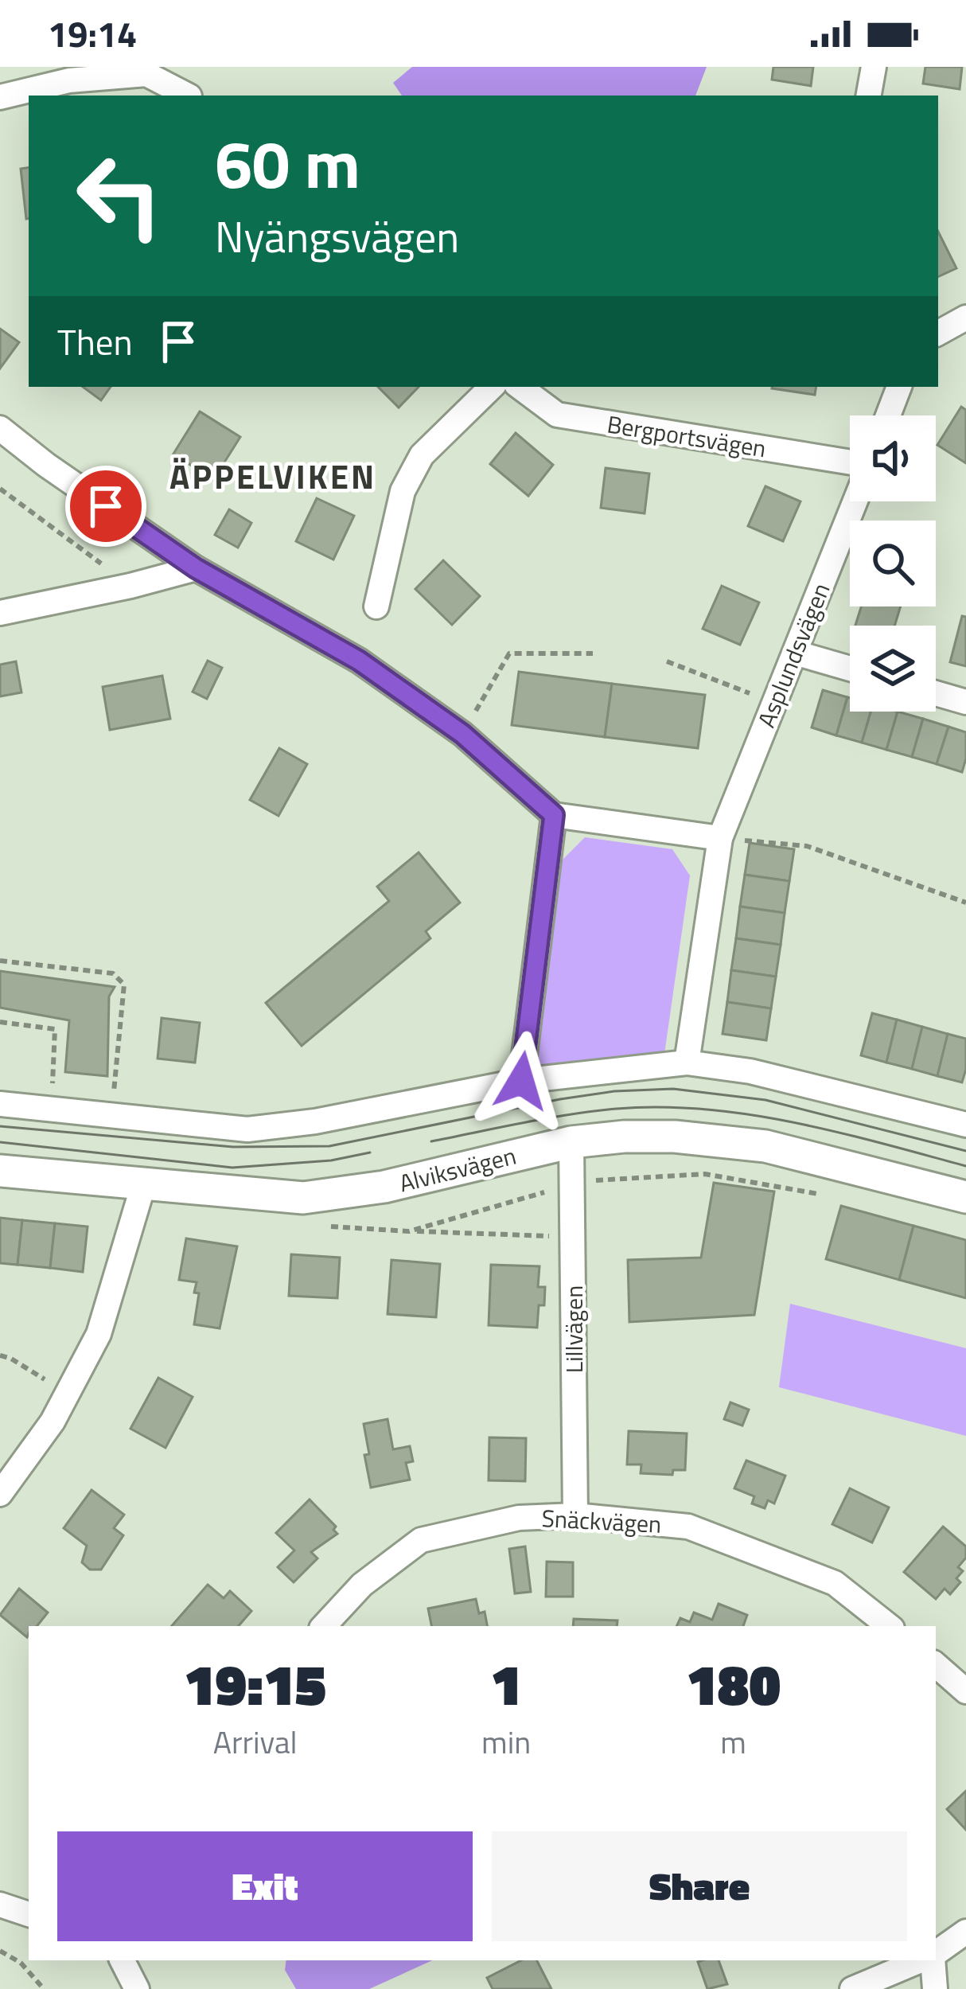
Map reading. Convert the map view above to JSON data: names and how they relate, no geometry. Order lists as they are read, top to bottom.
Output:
{
  "streets": {
    "street": [
      "Bergportsvägen",
      "Asplundsvägen",
      "Alviksvägen",
      "Lillvägen",
      "Snäckvägen"
    ]
  },
  "crossings": [
    ["Alviksvägen", "Lillvägen"],
    ["Lillvägen", "Snäckvägen"]
  ],
  "districts": ["ÄPPELVIKEN"],
  "page": {
    "status": "19:14",
    "turn": ["60 m", "Nyängsvägen"],
    "then": "Then",
    "eta": [
      "19:15",
      "Arrival",
      "1",
      "min",
      "180",
      "m"
    ],
    "buttons": ["Exit", "Share"]
  }
}
